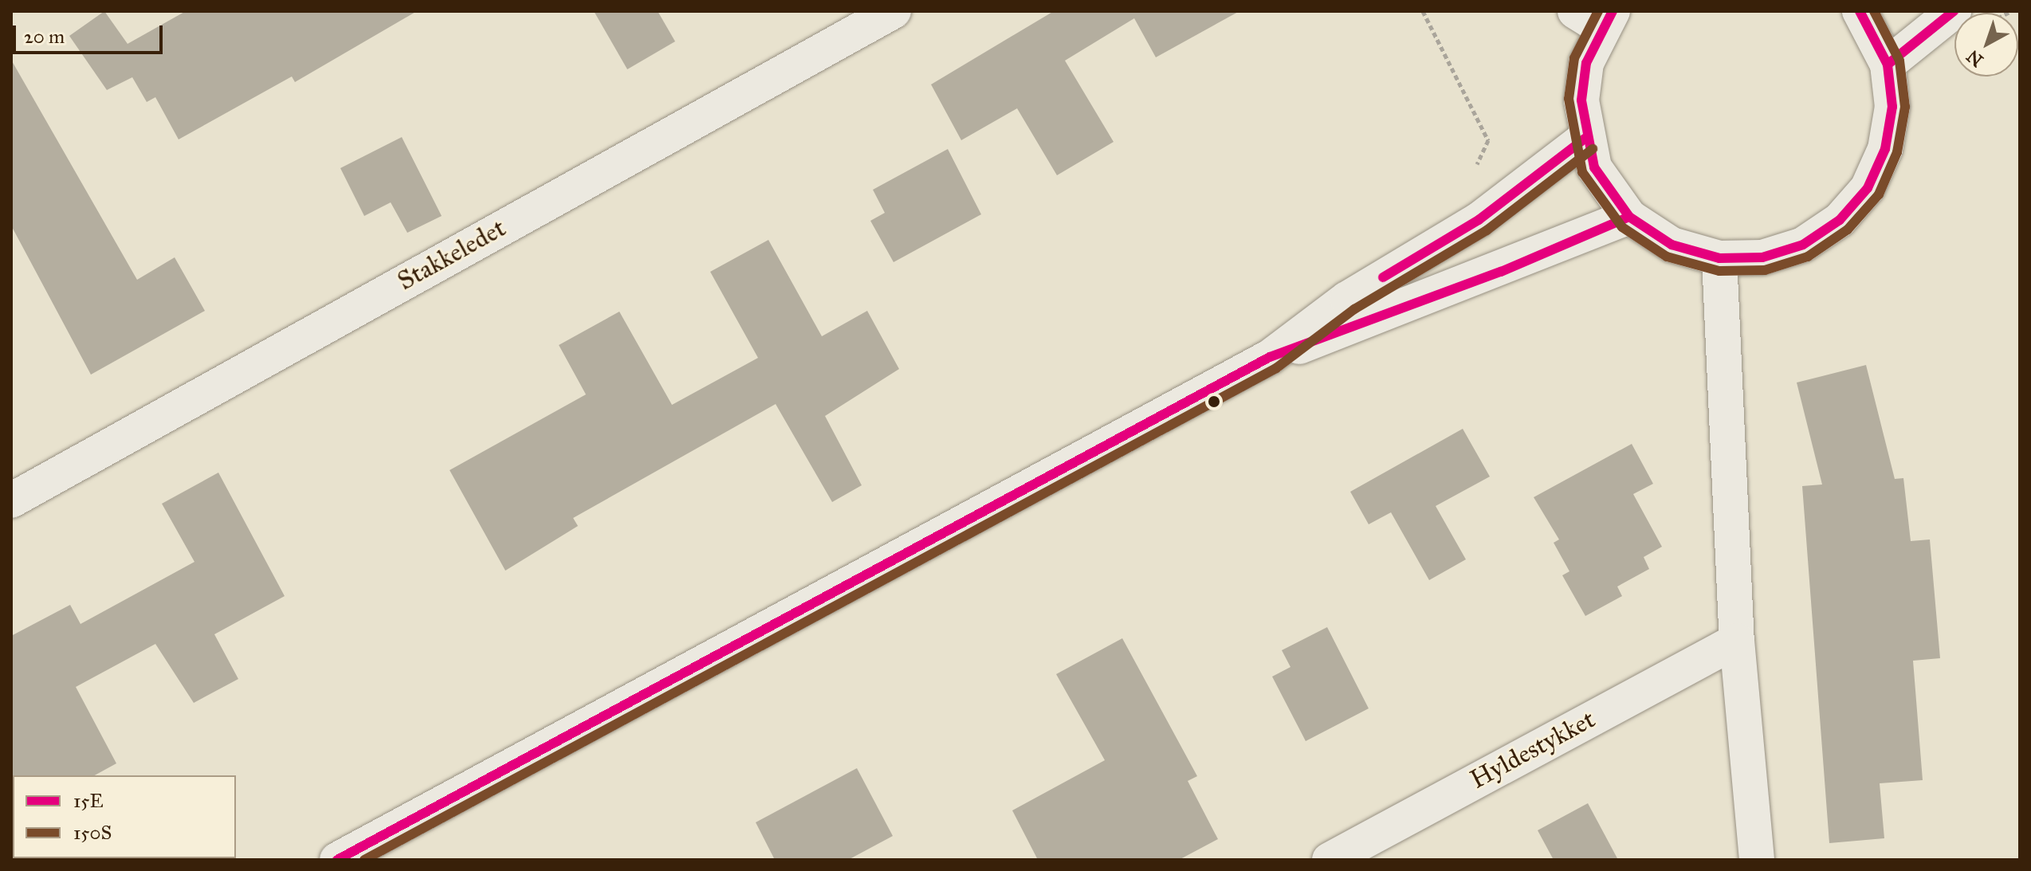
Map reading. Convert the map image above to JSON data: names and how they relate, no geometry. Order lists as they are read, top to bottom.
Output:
{
  "streets": {
    "main road": ["Stakkeledet", "Hyldestykket"]
  },
  "lines": ["transit line 15E", "transit line 150S"],
  "legend": ["15E", "150S"],
  "scale_bar": "20 m",
  "north": "bottom left"
}
